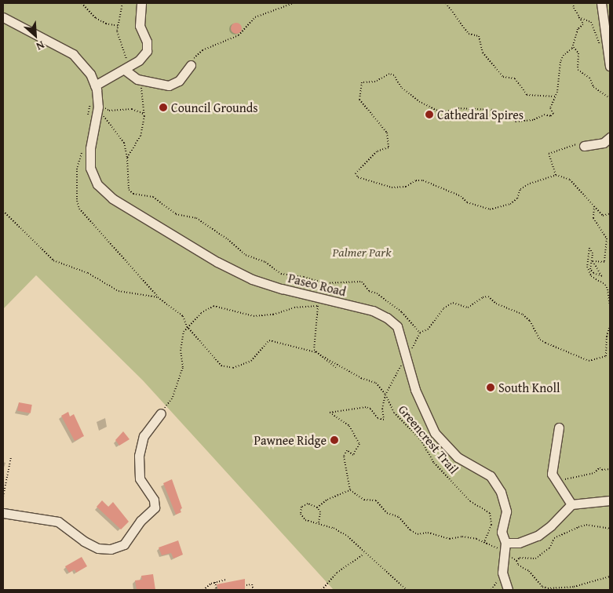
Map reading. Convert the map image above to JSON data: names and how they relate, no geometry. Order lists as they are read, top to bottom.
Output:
{
  "streets": {
    "street": ["Paseo Road"],
    "path": ["Greencrest Trail"]
  },
  "parks": ["Palmer Park"],
  "places": [
    "Council Grounds",
    "Cathedral Spires",
    "South Knoll",
    "Pawnee Ridge"
  ],
  "north": "bottom right"
}
